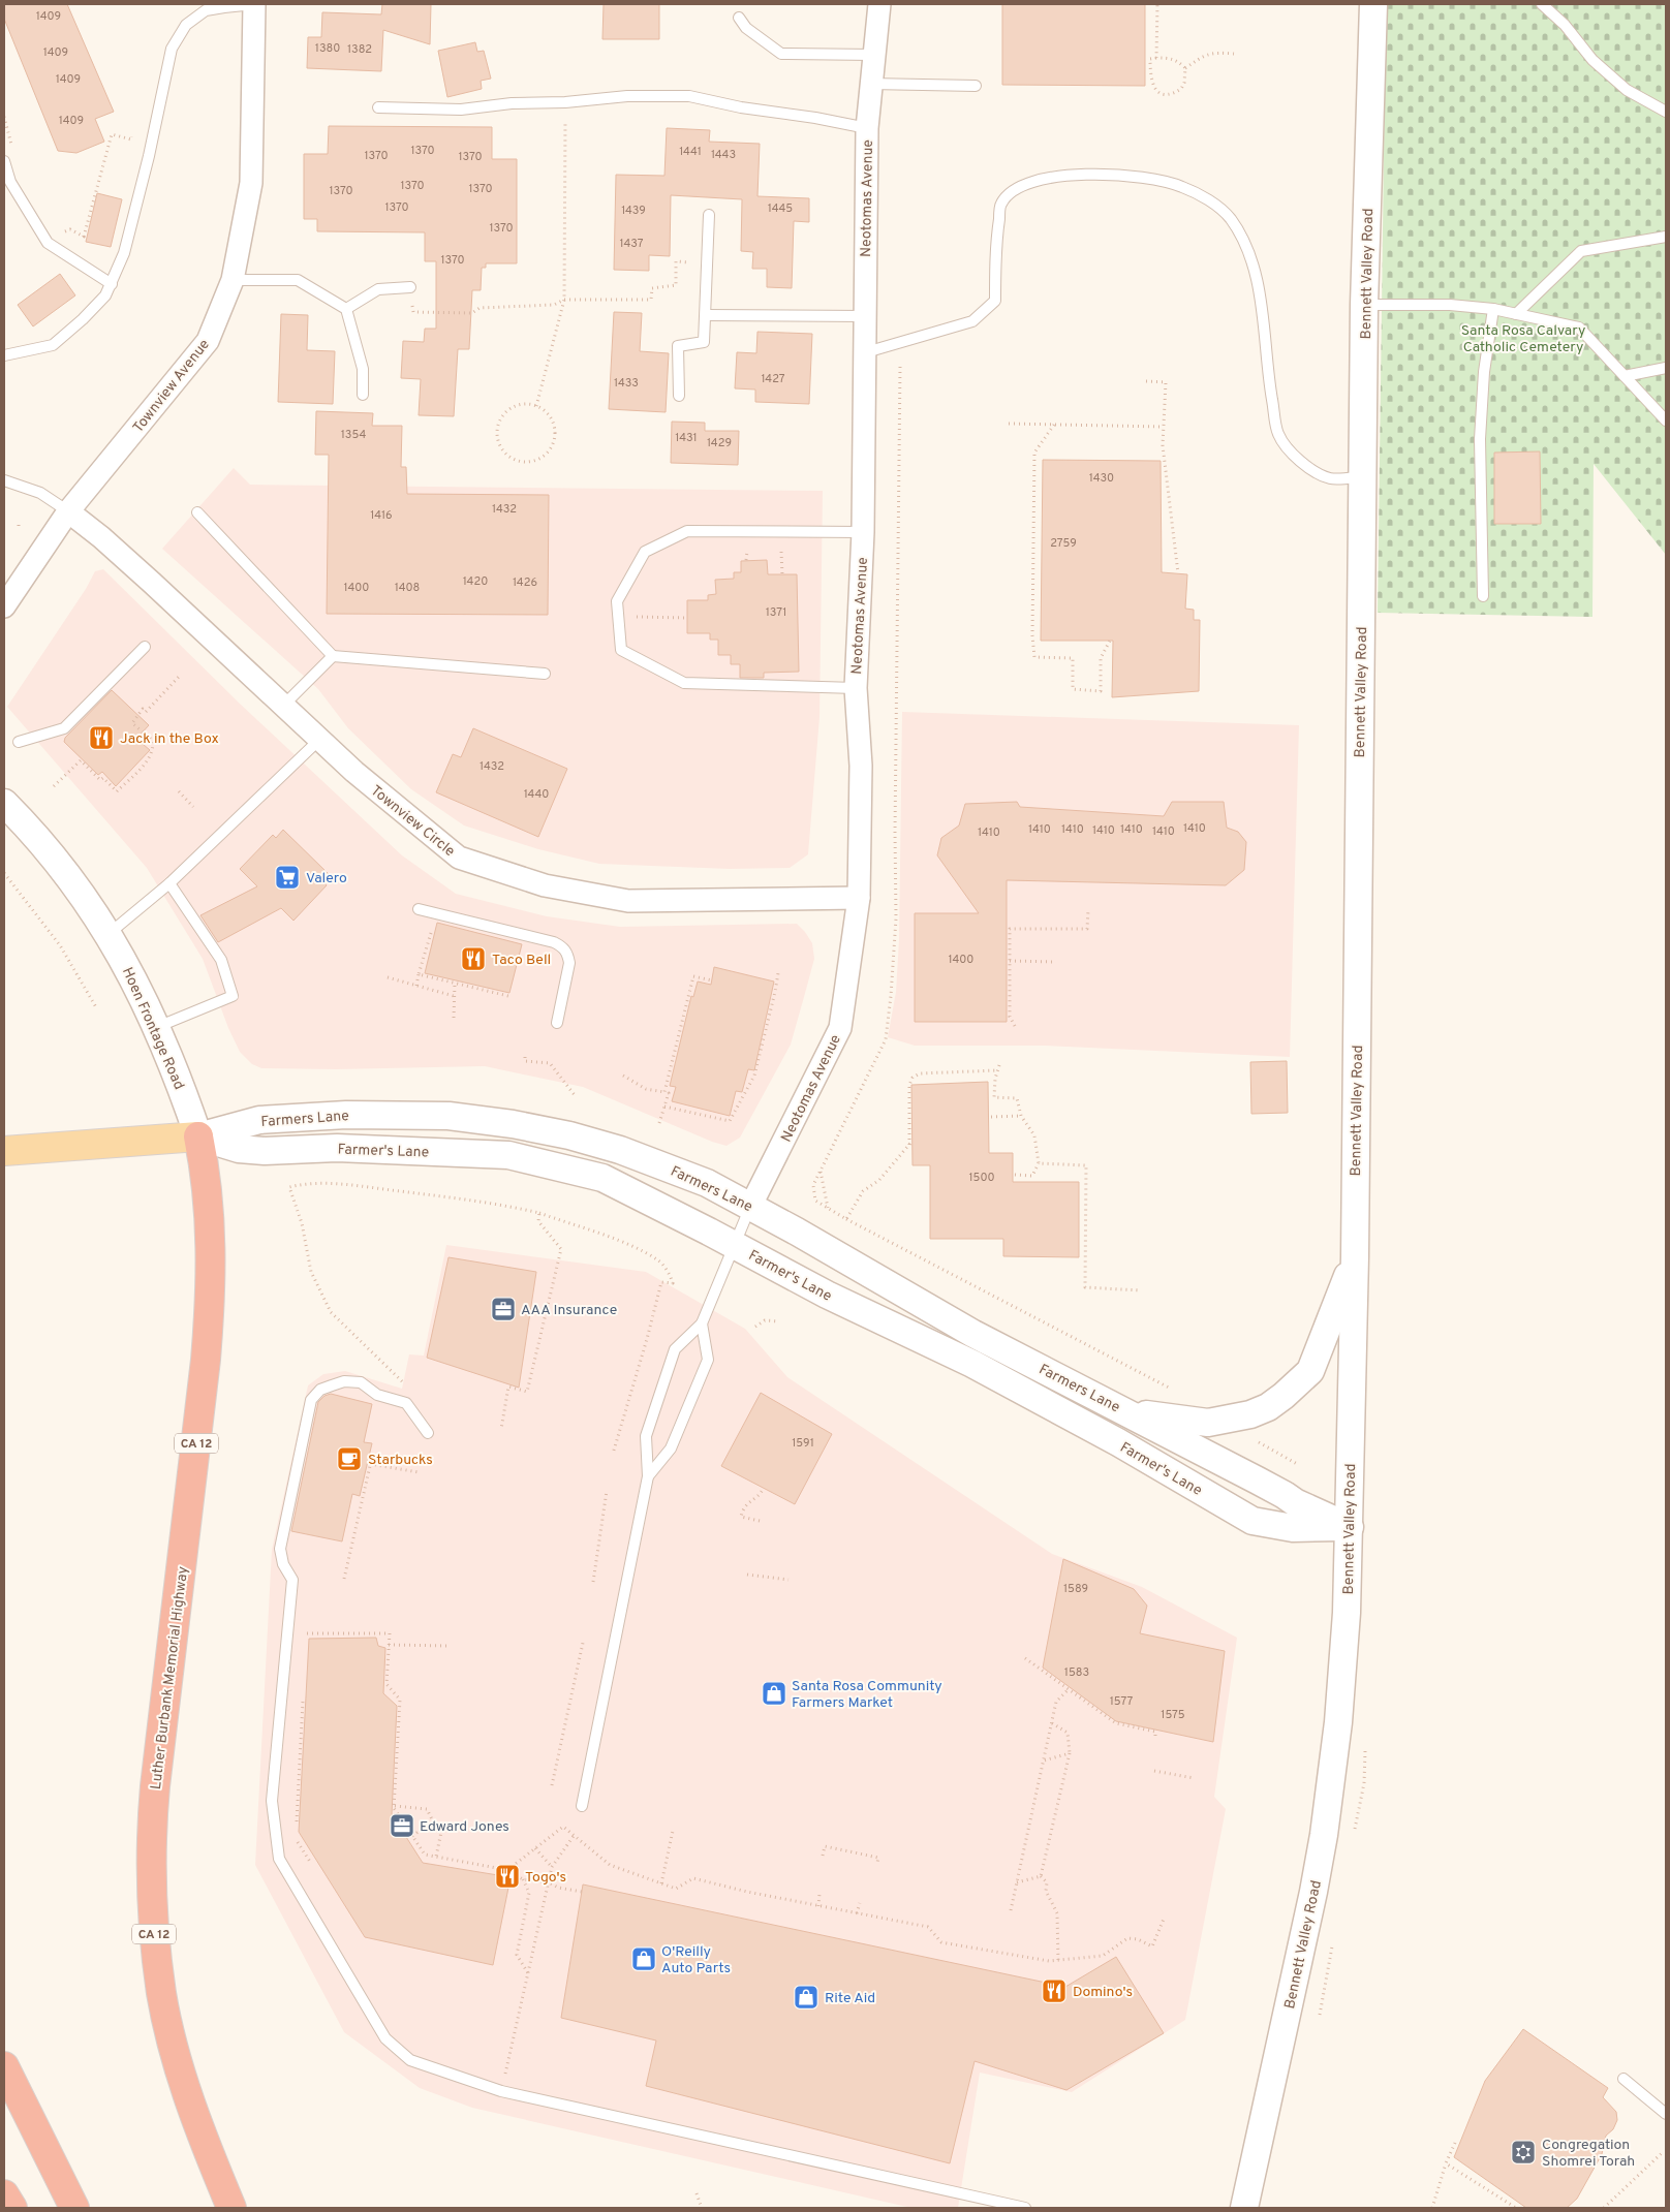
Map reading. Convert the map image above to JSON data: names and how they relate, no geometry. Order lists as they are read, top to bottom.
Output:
{
  "streets": {
    "highway": ["CA 12", "Luther Burbank Memorial Highway"],
    "main road": ["Farmers Lane"],
    "street": [
      "Neotomas Avenue",
      "Bennett Valley Road",
      "Townview Avenue",
      "Townview Circle",
      "Hoen Frontage Road",
      "Farmer's Lane"
    ]
  },
  "crossings": [
    ["Neotomas Avenue", "Townview Circle"],
    ["Neotomas Avenue", "Farmers Lane"],
    ["Bennett Valley Road", "Farmers Lane"],
    ["Bennett Valley Road", "Farmer's Lane"],
    ["Townview Avenue", "Townview Circle"],
    ["Hoen Frontage Road", "Farmers Lane"],
    ["Hoen Frontage Road", "Farmer's Lane"],
    ["Hoen Frontage Road", "Luther Burbank Memorial Highway"],
    ["Farmers Lane", "Farmer's Lane"],
    ["Farmers Lane", "Luther Burbank Memorial Highway"],
    ["Farmer's Lane", "Luther Burbank Memorial Highway"]
  ],
  "parks": ["Santa Rosa Calvary Catholic Cemetery"],
  "places": {
    "restaurant": [
      "Jack in the Box",
      "Taco Bell",
      "Togo's",
      "Domino's"
    ],
    "supermarket": ["Valero"],
    "office": ["AAA Insurance", "Edward Jones"],
    "cafe": ["Starbucks"],
    "shop": ["Santa Rosa Community Farmers Market", "O'Reilly Auto Parts", "Rite Aid"],
    "synagogue": ["Congregation Shomrei Torah"]
  },
  "house_numbers": [
    "1409",
    "1380",
    "1382",
    "1409",
    "1409",
    "1409",
    "1370",
    "1441",
    "1443",
    "1370",
    "1370",
    "1370",
    "1370",
    "1370",
    "1370",
    "1445",
    "1439",
    "1370",
    "1437",
    "1370",
    "1427",
    "1433",
    "1354",
    "1431",
    "1429",
    "1430",
    "1432",
    "1416",
    "2759",
    "1420",
    "1426",
    "1400",
    "1408",
    "1371",
    "1432",
    "1440",
    "1410",
    "1410",
    "1410",
    "1410",
    "1410",
    "1410",
    "1410",
    "1400",
    "1500",
    "1591",
    "1589",
    "1583",
    "1577",
    "1575"
  ]
}
